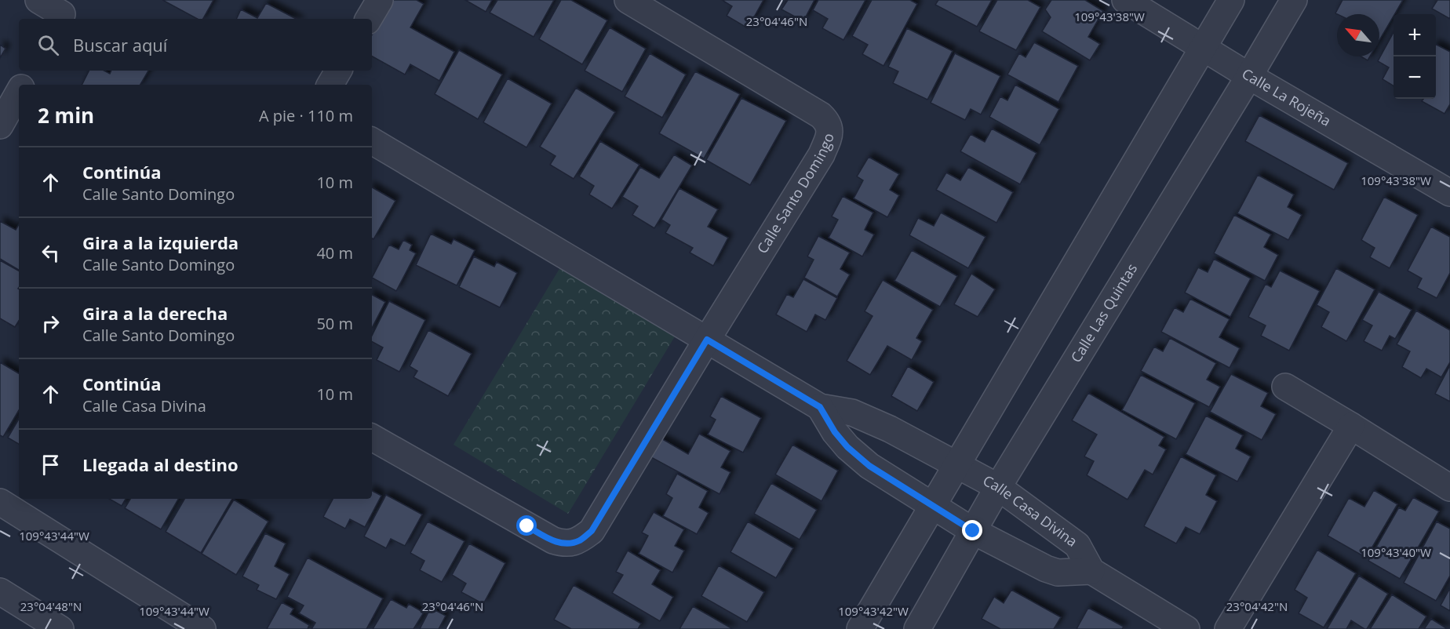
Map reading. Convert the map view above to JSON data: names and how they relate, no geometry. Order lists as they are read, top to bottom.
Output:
{
  "streets": {
    "street": [
      "Calle La Rojeña",
      "Calle Santo Domingo",
      "Calle Las Quintas",
      "Calle Casa Divina"
    ]
  },
  "crossings": [
    ["Calle La Rojeña", "Calle Las Quintas"],
    ["Calle Las Quintas", "Calle Casa Divina"]
  ],
  "north": "top left",
  "page": {
    "map_buttons": ["+", "−"],
    "search": "Buscar aquí",
    "heading": ["2 min", "A pie · 110 m"],
    "list": [
      ["Continúa", "Calle Santo Domingo", "10 m"],
      ["Gira a la izquierda", "Calle Santo Domingo", "40 m"],
      ["Gira a la derecha", "Calle Santo Domingo", "50 m"],
      ["Continúa", "Calle Casa Divina", "10 m"],
      "Llegada al destino"
    ]
  },
  "coordinates": [
    "109°43'38\"W",
    "23°04'46\"N",
    "109°43'44\"W",
    "109°43'40\"W",
    "23°04'48\"N",
    "23°04'42\"N",
    "109°43'42\"W"
  ]
}
